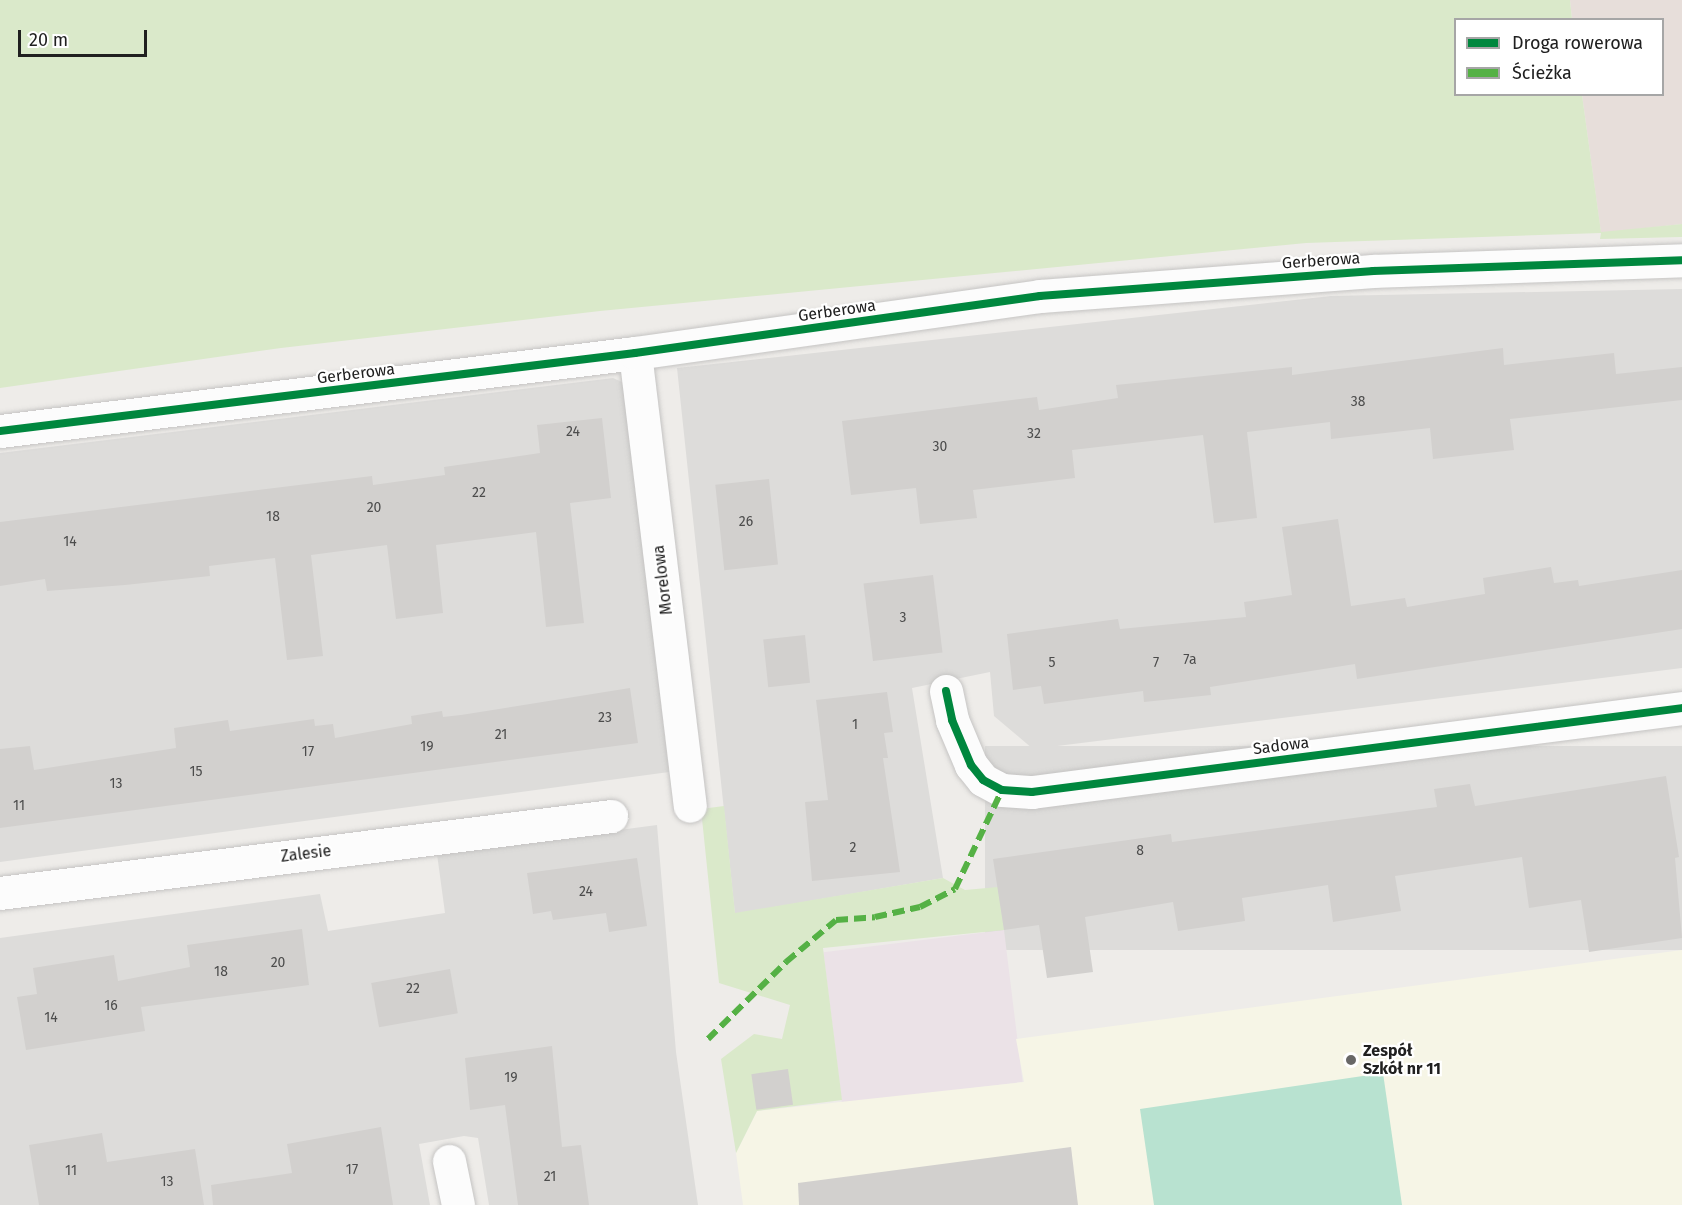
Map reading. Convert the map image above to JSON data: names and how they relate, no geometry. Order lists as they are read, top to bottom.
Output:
{
  "streets": {
    "street": [
      "Gerberowa",
      "Morelowa",
      "Sadowa",
      "Zalesie"
    ]
  },
  "crossings": [
    ["Gerberowa", "Morelowa"]
  ],
  "places": ["Zespół Szkół nr 11"],
  "house_numbers": [
    "38",
    "24",
    "32",
    "30",
    "22",
    "20",
    "18",
    "26",
    "14",
    "3",
    "7a",
    "5",
    "7",
    "23",
    "1",
    "21",
    "19",
    "17",
    "15",
    "13",
    "11",
    "2",
    "8",
    "24",
    "20",
    "18",
    "22",
    "16",
    "14",
    "19",
    "17",
    "11",
    "21",
    "13"
  ],
  "legend": ["Droga rowerowa", "Ścieżka"],
  "scale_bar": "20 m"
}
